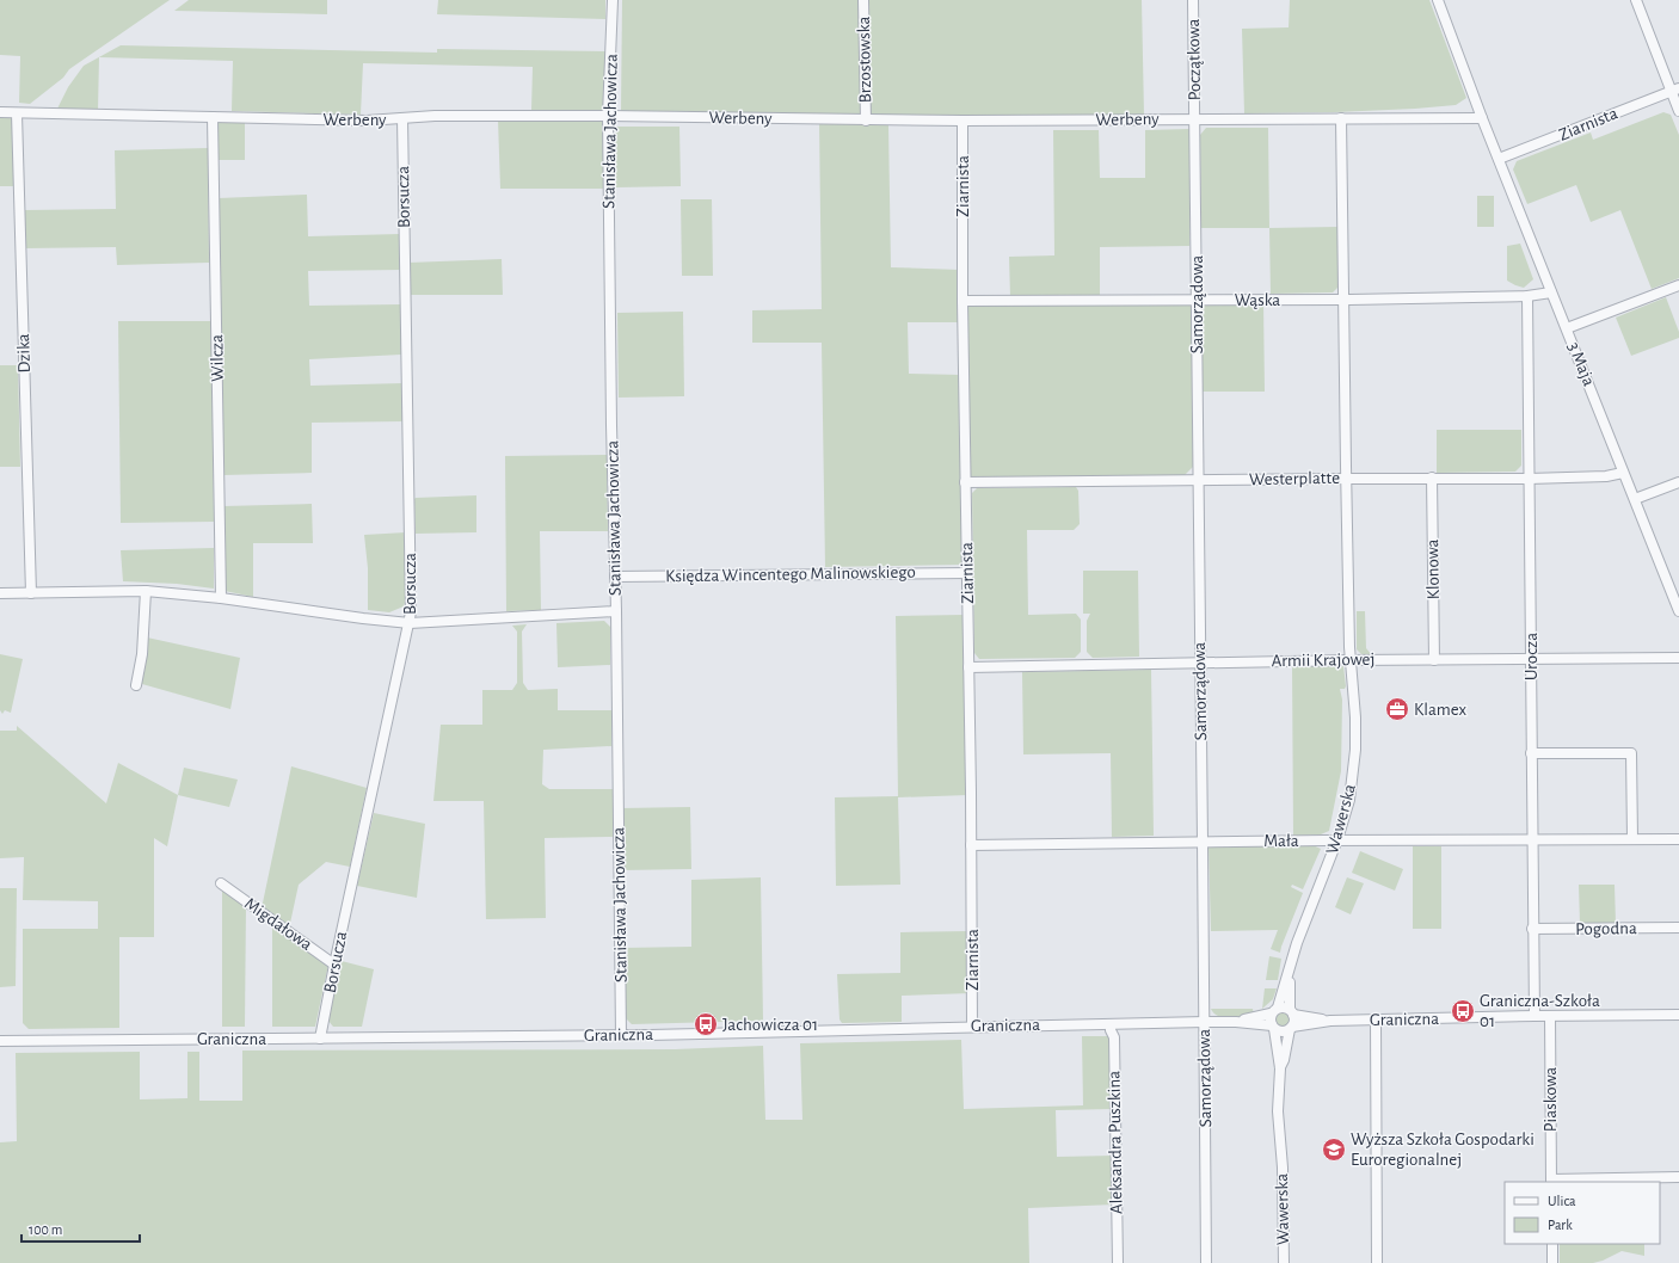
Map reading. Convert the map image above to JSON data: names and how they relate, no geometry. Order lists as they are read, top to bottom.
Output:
{
  "streets": {
    "street": [
      "Brzostowska",
      "Początkowa",
      "Werbeny",
      "Ziarnista",
      "Stanisława Jachowicza",
      "Borsucza",
      "Wąska",
      "Samorządowa",
      "Dzika",
      "Wilcza",
      "3 Maja",
      "Westerplatte",
      "Klonowa",
      "Księdza Wincentego Malinowskiego",
      "Urocza",
      "Armii Krajowej",
      "Wawerska",
      "Mała",
      "Migdałowa",
      "Pogodna",
      "Graniczna",
      "Piaskowa",
      "Aleksandra Puszkina"
    ]
  },
  "crossings": [
    ["Brzostowska", "Werbeny"],
    ["Początkowa", "Werbeny"],
    ["Początkowa", "Samorządowa"],
    ["Werbeny", "Ziarnista"],
    ["Werbeny", "Stanisława Jachowicza"],
    ["Werbeny", "Borsucza"],
    ["Werbeny", "Samorządowa"],
    ["Werbeny", "Dzika"],
    ["Werbeny", "Wilcza"],
    ["Werbeny", "3 Maja"],
    ["Werbeny", "Wawerska"],
    ["Ziarnista", "Wąska"],
    ["Ziarnista", "3 Maja"],
    ["Ziarnista", "Westerplatte"],
    ["Ziarnista", "Księdza Wincentego Malinowskiego"],
    ["Ziarnista", "Armii Krajowej"],
    ["Ziarnista", "Mała"],
    ["Ziarnista", "Graniczna"],
    ["Stanisława Jachowicza", "Księdza Wincentego Malinowskiego"],
    ["Stanisława Jachowicza", "Graniczna"],
    ["Borsucza", "Migdałowa"],
    ["Borsucza", "Graniczna"],
    ["Wąska", "Samorządowa"],
    ["Wąska", "3 Maja"],
    ["Wąska", "Urocza"],
    ["Wąska", "Wawerska"],
    ["Samorządowa", "Westerplatte"],
    ["Samorządowa", "Armii Krajowej"],
    ["Samorządowa", "Mała"],
    ["Samorządowa", "Graniczna"],
    ["3 Maja", "Westerplatte"],
    ["Westerplatte", "Klonowa"],
    ["Westerplatte", "Urocza"],
    ["Westerplatte", "Wawerska"],
    ["Klonowa", "Armii Krajowej"],
    ["Urocza", "Armii Krajowej"],
    ["Urocza", "Mała"],
    ["Urocza", "Pogodna"],
    ["Urocza", "Graniczna"],
    ["Armii Krajowej", "Wawerska"],
    ["Wawerska", "Mała"],
    ["Wawerska", "Graniczna"],
    ["Graniczna", "Piaskowa"],
    ["Graniczna", "Aleksandra Puszkina"]
  ],
  "places": {
    "office": ["Klamex"],
    "bus stop": ["Graniczna-Szkoła 01", "Jachowicza 01"],
    "school or university": ["Wyższa Szkoła Gospodarki Euroregionalnej"]
  },
  "legend": ["Ulica", "Park"],
  "scale_bar": "100 m"
}
